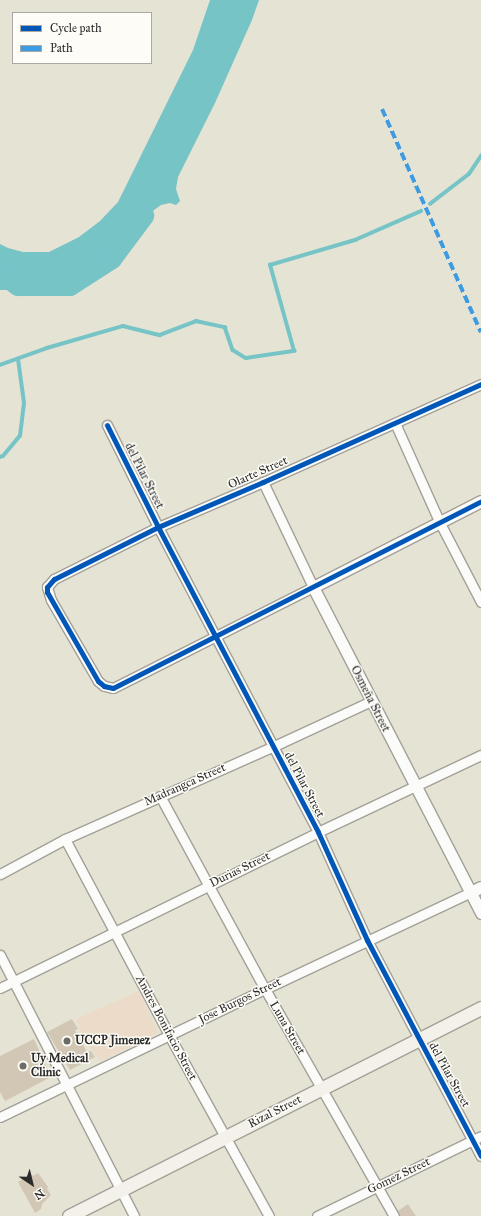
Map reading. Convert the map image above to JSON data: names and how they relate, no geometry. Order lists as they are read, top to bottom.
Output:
{
  "streets": {
    "main road": ["Rizal Street"],
    "street": [
      "Olarte Street",
      "del Pilar Street",
      "Osmeña Street",
      "Madrangca Street",
      "Durias Street",
      "Jose Burgos Street",
      "Andres Bonifacio Street",
      "Luna Street",
      "Gomez Street"
    ]
  },
  "crossings": [
    ["Olarte Street", "del Pilar Street"],
    ["Olarte Street", "Osmeña Street"],
    ["del Pilar Street", "Madrangca Street"],
    ["del Pilar Street", "Durias Street"],
    ["del Pilar Street", "Jose Burgos Street"],
    ["del Pilar Street", "Rizal Street"],
    ["del Pilar Street", "Gomez Street"],
    ["Osmeña Street", "Madrangca Street"],
    ["Osmeña Street", "Durias Street"],
    ["Osmeña Street", "Jose Burgos Street"],
    ["Madrangca Street", "Andres Bonifacio Street"],
    ["Madrangca Street", "Luna Street"],
    ["Durias Street", "Andres Bonifacio Street"],
    ["Durias Street", "Luna Street"],
    ["Jose Burgos Street", "Andres Bonifacio Street"],
    ["Jose Burgos Street", "Luna Street"],
    ["Andres Bonifacio Street", "Rizal Street"],
    ["Luna Street", "Rizal Street"],
    ["Luna Street", "Gomez Street"]
  ],
  "places": ["UCCP Jimenez", "Uy Medical Clinic"],
  "legend": ["Cycle path", "Path"],
  "north": "bottom right"
}
